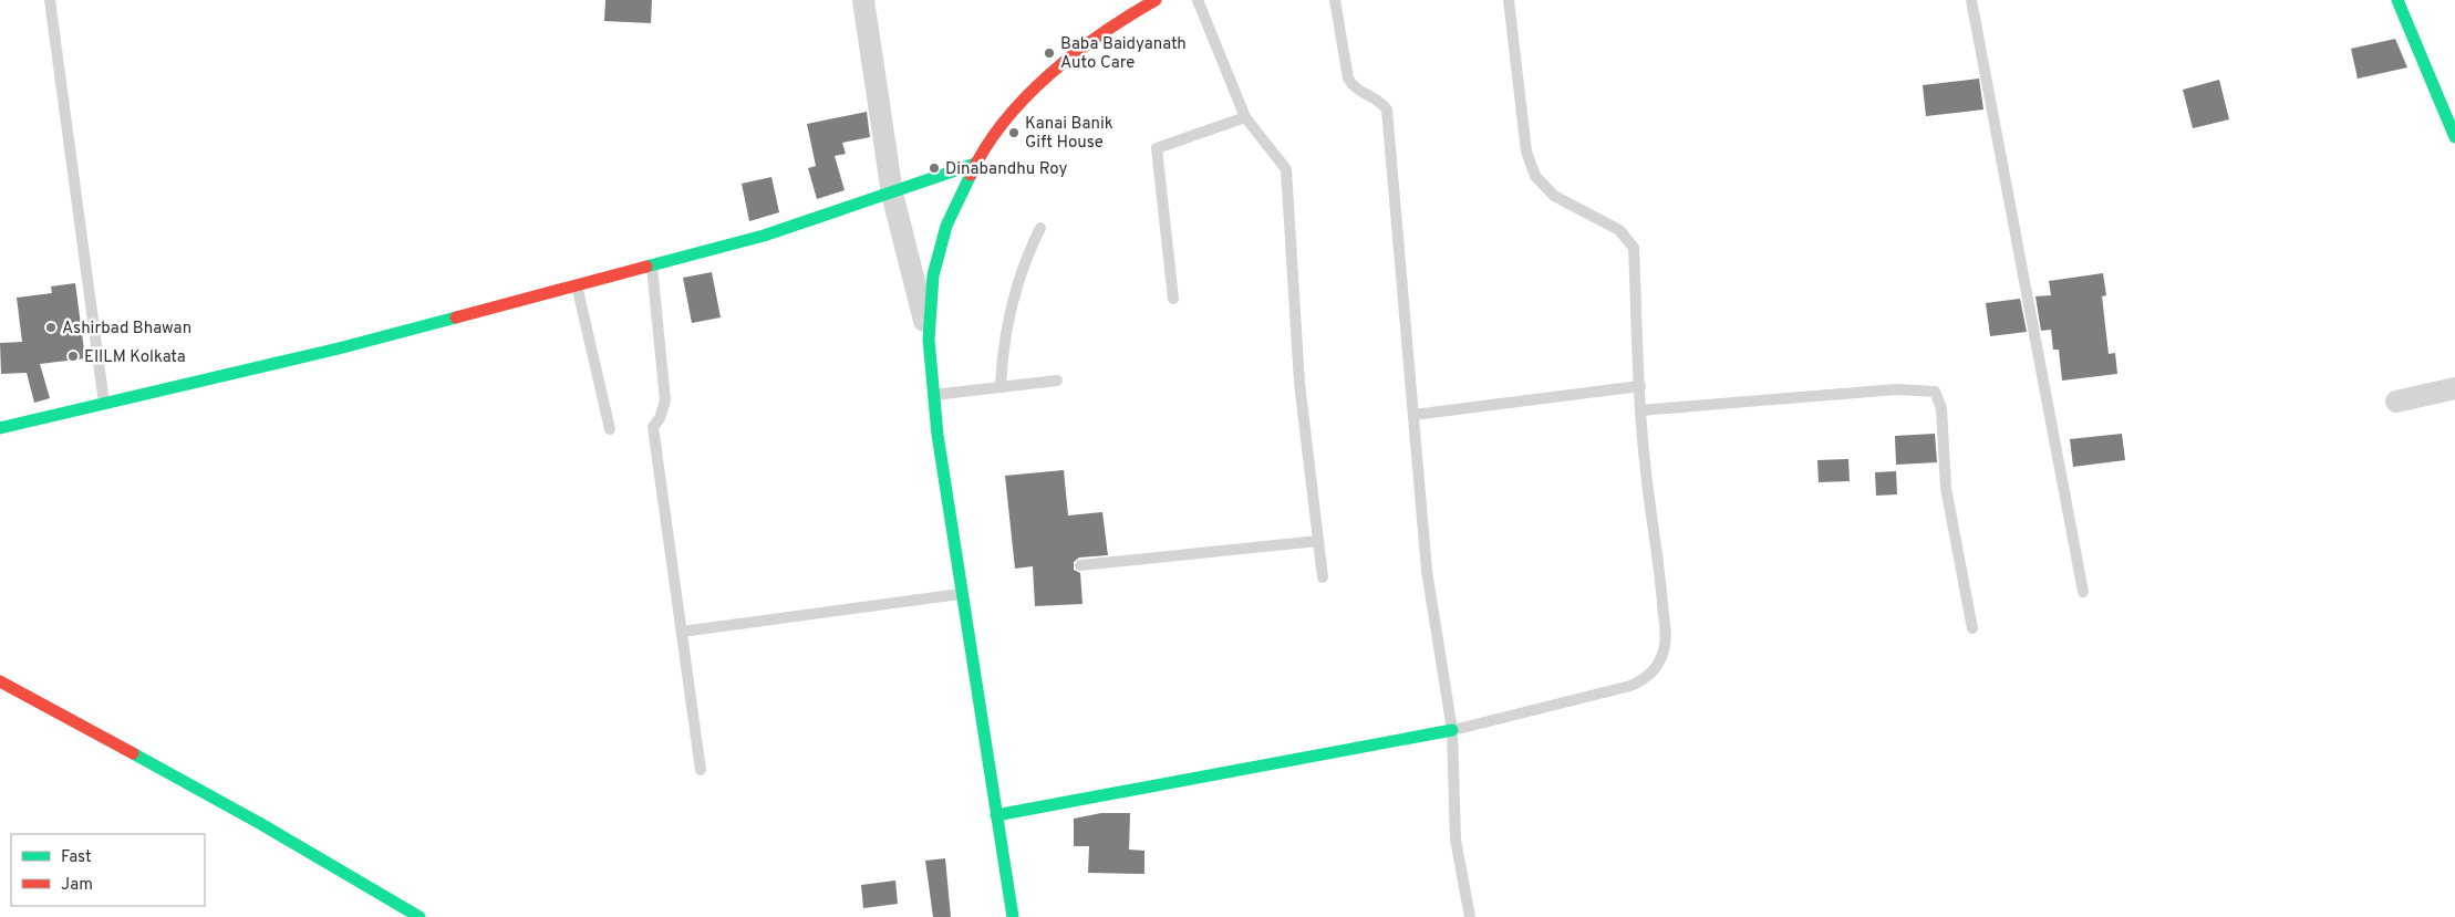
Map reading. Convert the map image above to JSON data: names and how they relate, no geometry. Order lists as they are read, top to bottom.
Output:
{
  "places": [
    "Baba Baidyanath Auto Care",
    "Kanai Banik Gift House",
    "Dinabandhu Roy",
    "Ashirbad Bhawan",
    "EIILM Kolkata"
  ],
  "legend": ["Fast", "Jam"]
}
